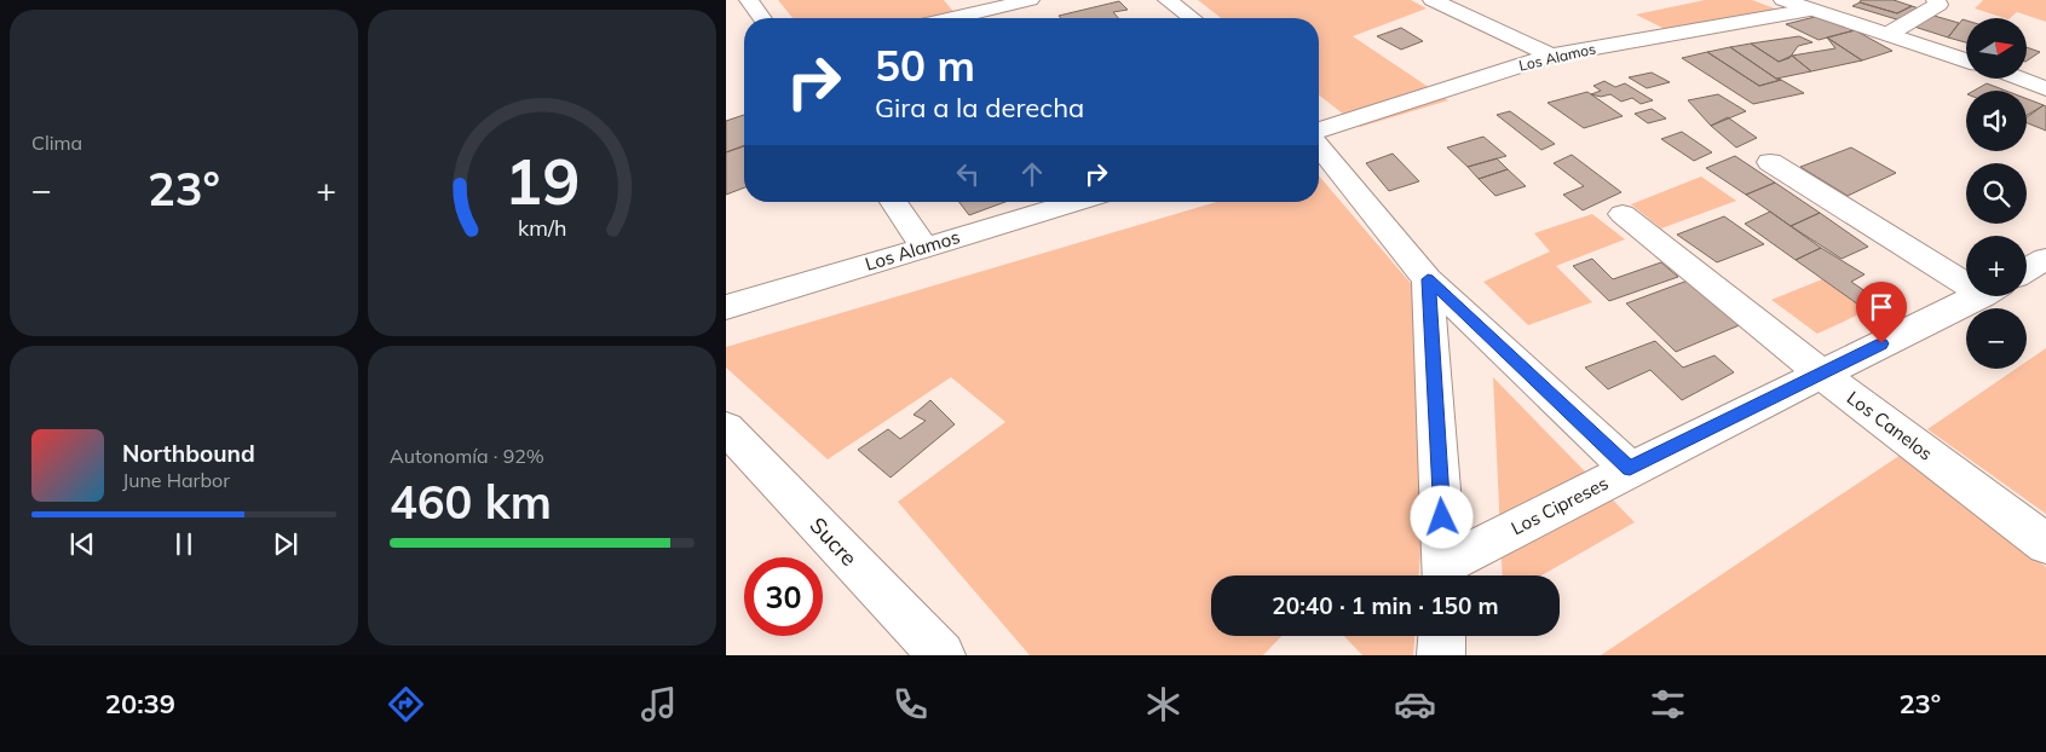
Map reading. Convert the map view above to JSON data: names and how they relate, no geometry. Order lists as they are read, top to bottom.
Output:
{
  "streets": {
    "street": [
      "Los Alamos",
      "Los Canelos",
      "Los Cipreses",
      "Sucre"
    ]
  },
  "crossings": [
    ["Los Canelos", "Los Cipreses"]
  ],
  "north": "right",
  "page": {
    "tile": [
      "Clima",
      ["Autonomía · 92%", "460 km"]
    ],
    "map_buttons": ["+", "−"],
    "turn": ["50 m", "Gira a la derecha"],
    "heat": ["−", "23°", "+"],
    "song": ["Northbound", "June Harbor"],
    "limit": "30",
    "trip": "20:40 · 1 min · 150 m",
    "tabs": ["20:39", "23°"],
    "gauge": ["19", "km/h"]
  }
}
